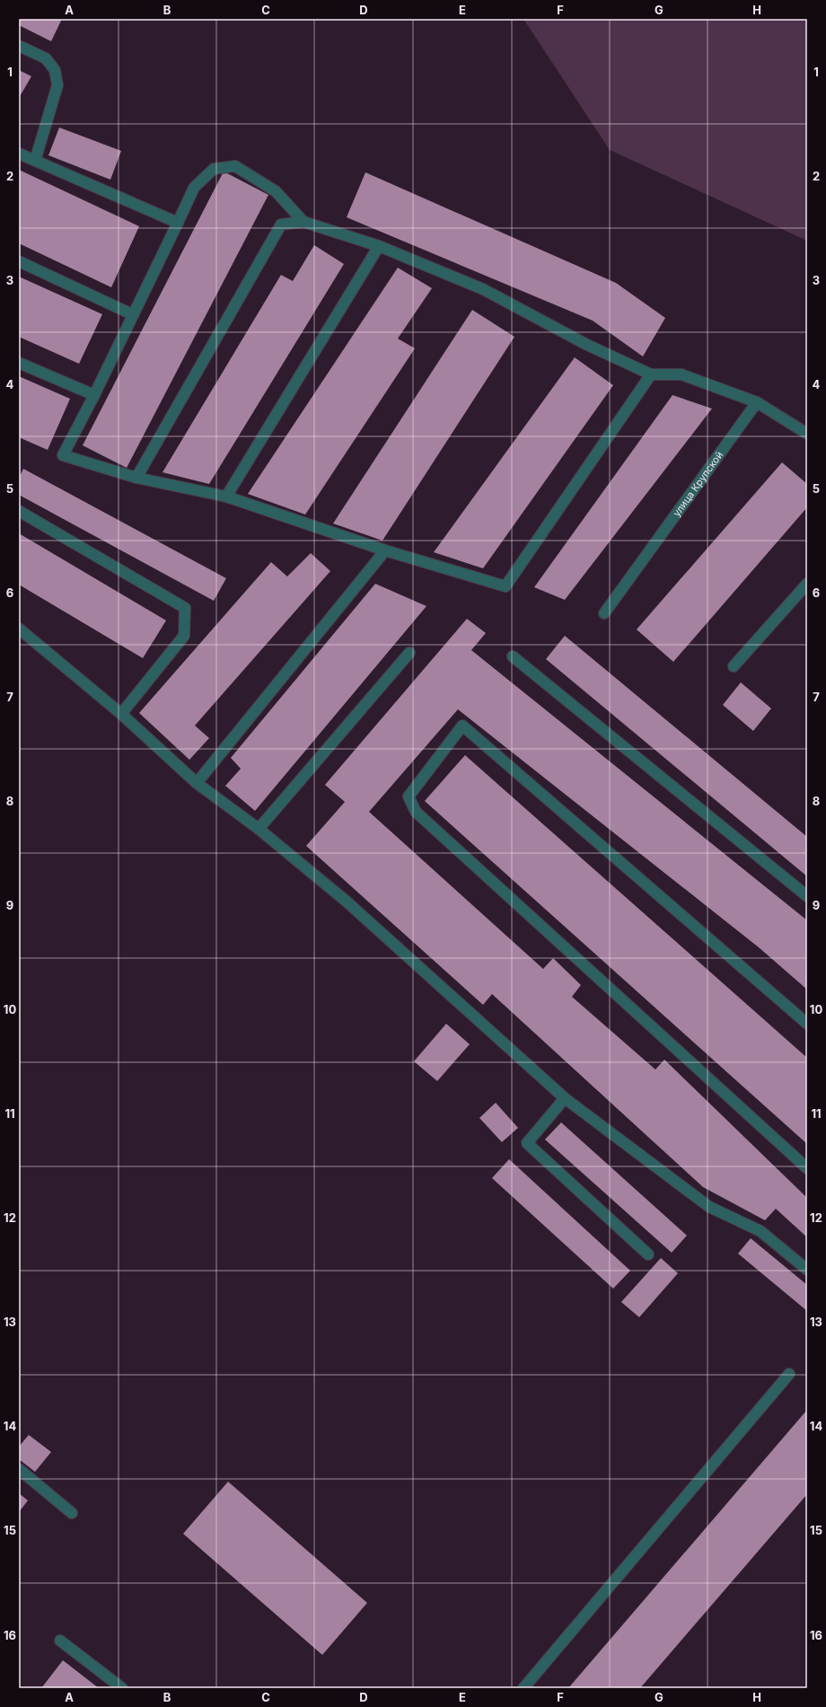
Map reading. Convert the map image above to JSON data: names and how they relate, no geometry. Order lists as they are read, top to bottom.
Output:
{
  "streets": {
    "street": ["улица Крупской"]
  },
  "grid": {
    "columns": [
      "A",
      "B",
      "C",
      "D",
      "E",
      "F",
      "G",
      "H"
    ],
    "rows": [
      "1",
      "2",
      "3",
      "4",
      "5",
      "6",
      "7",
      "8",
      "9",
      "10",
      "11",
      "12",
      "13",
      "14",
      "15",
      "16"
    ]
  }
}
